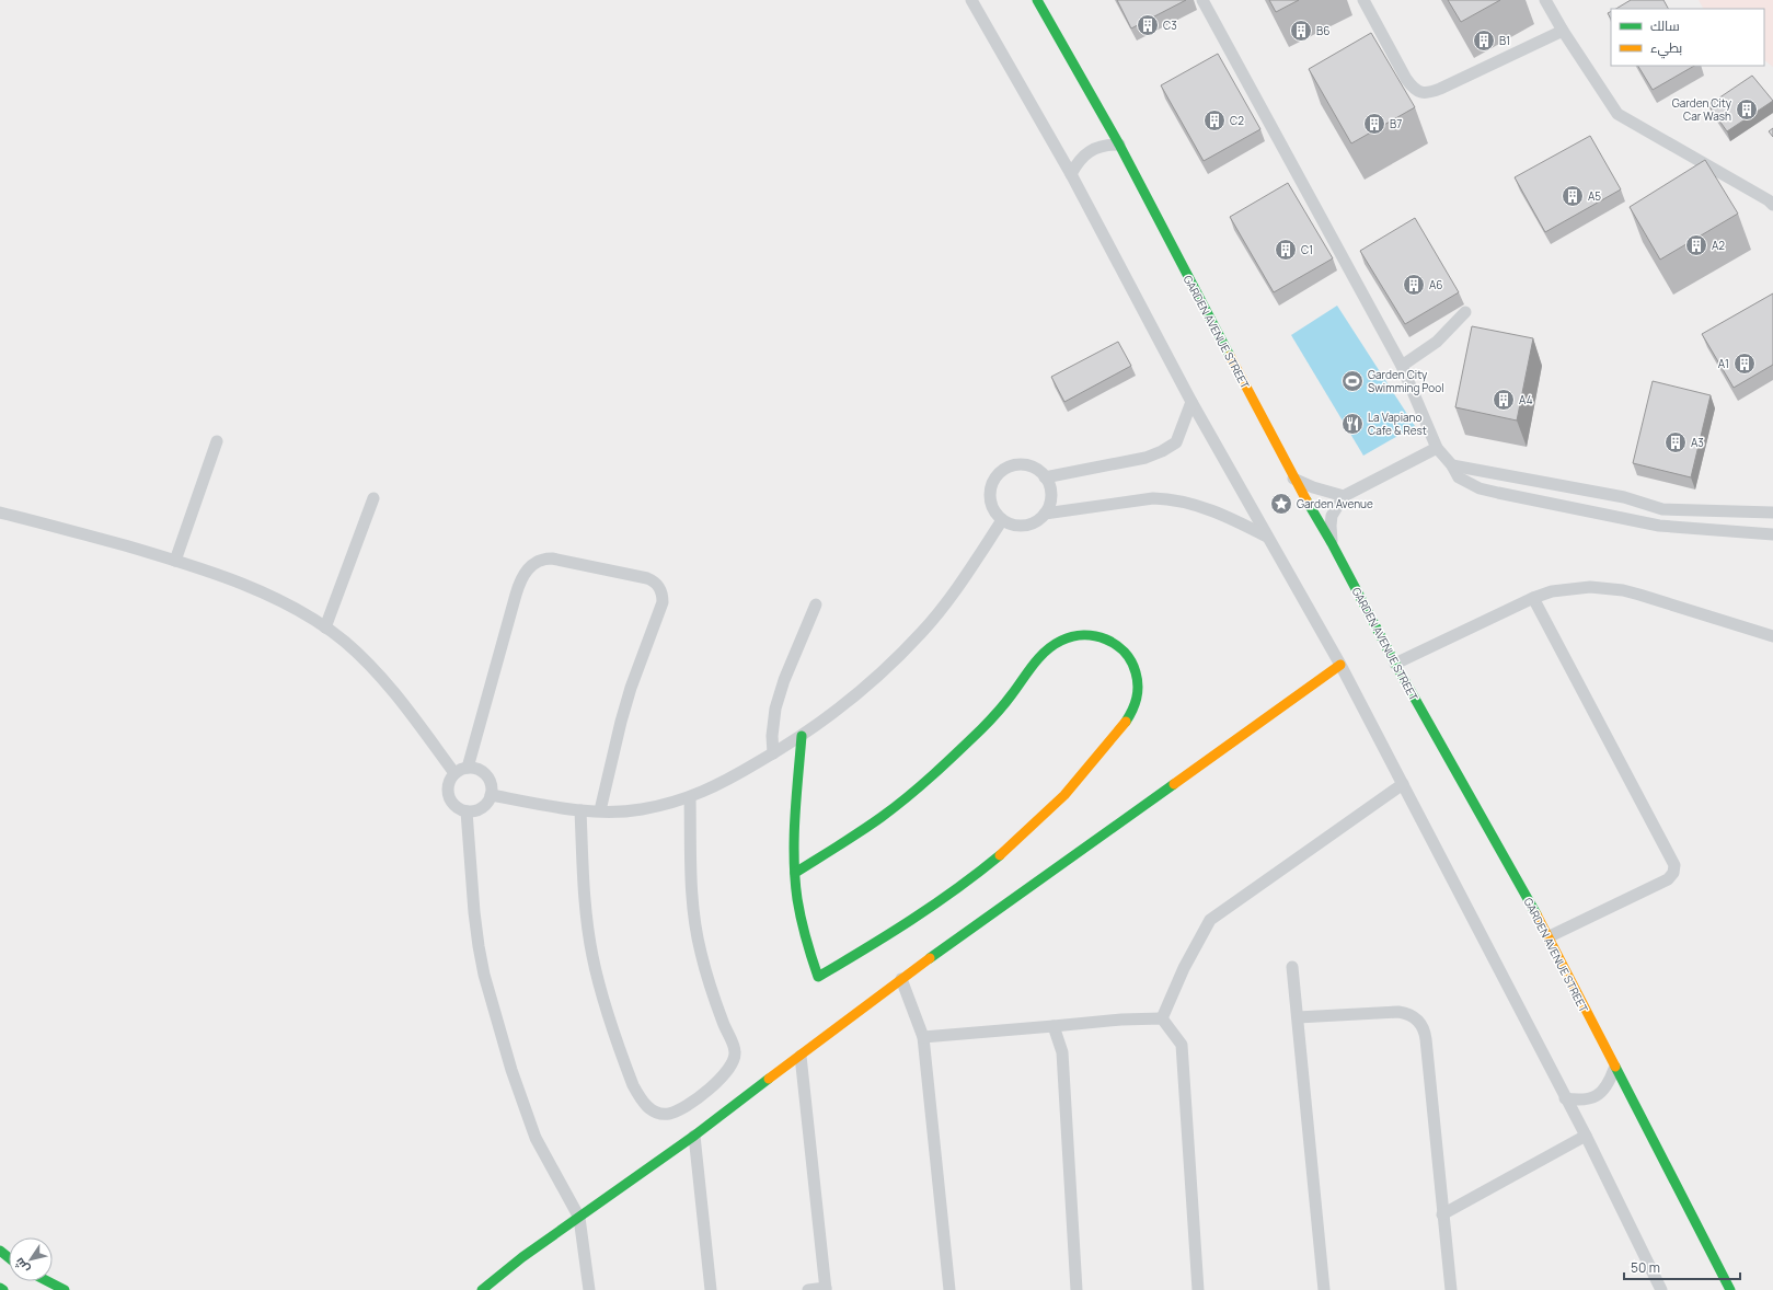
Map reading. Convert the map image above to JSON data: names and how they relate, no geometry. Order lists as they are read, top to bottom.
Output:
{
  "streets": {
    "street": ["GARDEN AVENUE STREET"]
  },
  "places": {
    "building": [
      "C3",
      "B6",
      "B1",
      "Garden City Car Wash",
      "C2",
      "B7",
      "A5",
      "A2",
      "C1",
      "A6",
      "A1",
      "A4",
      "A3"
    ],
    "sports": ["Garden City Swimming Pool"],
    "restaurant": ["La Vapiano Cafe & Rest"],
    "place": ["Garden Avenue"]
  },
  "legend": ["سالك", "بطيء"],
  "scale_bar": "50 m",
  "north": "bottom left"
}
